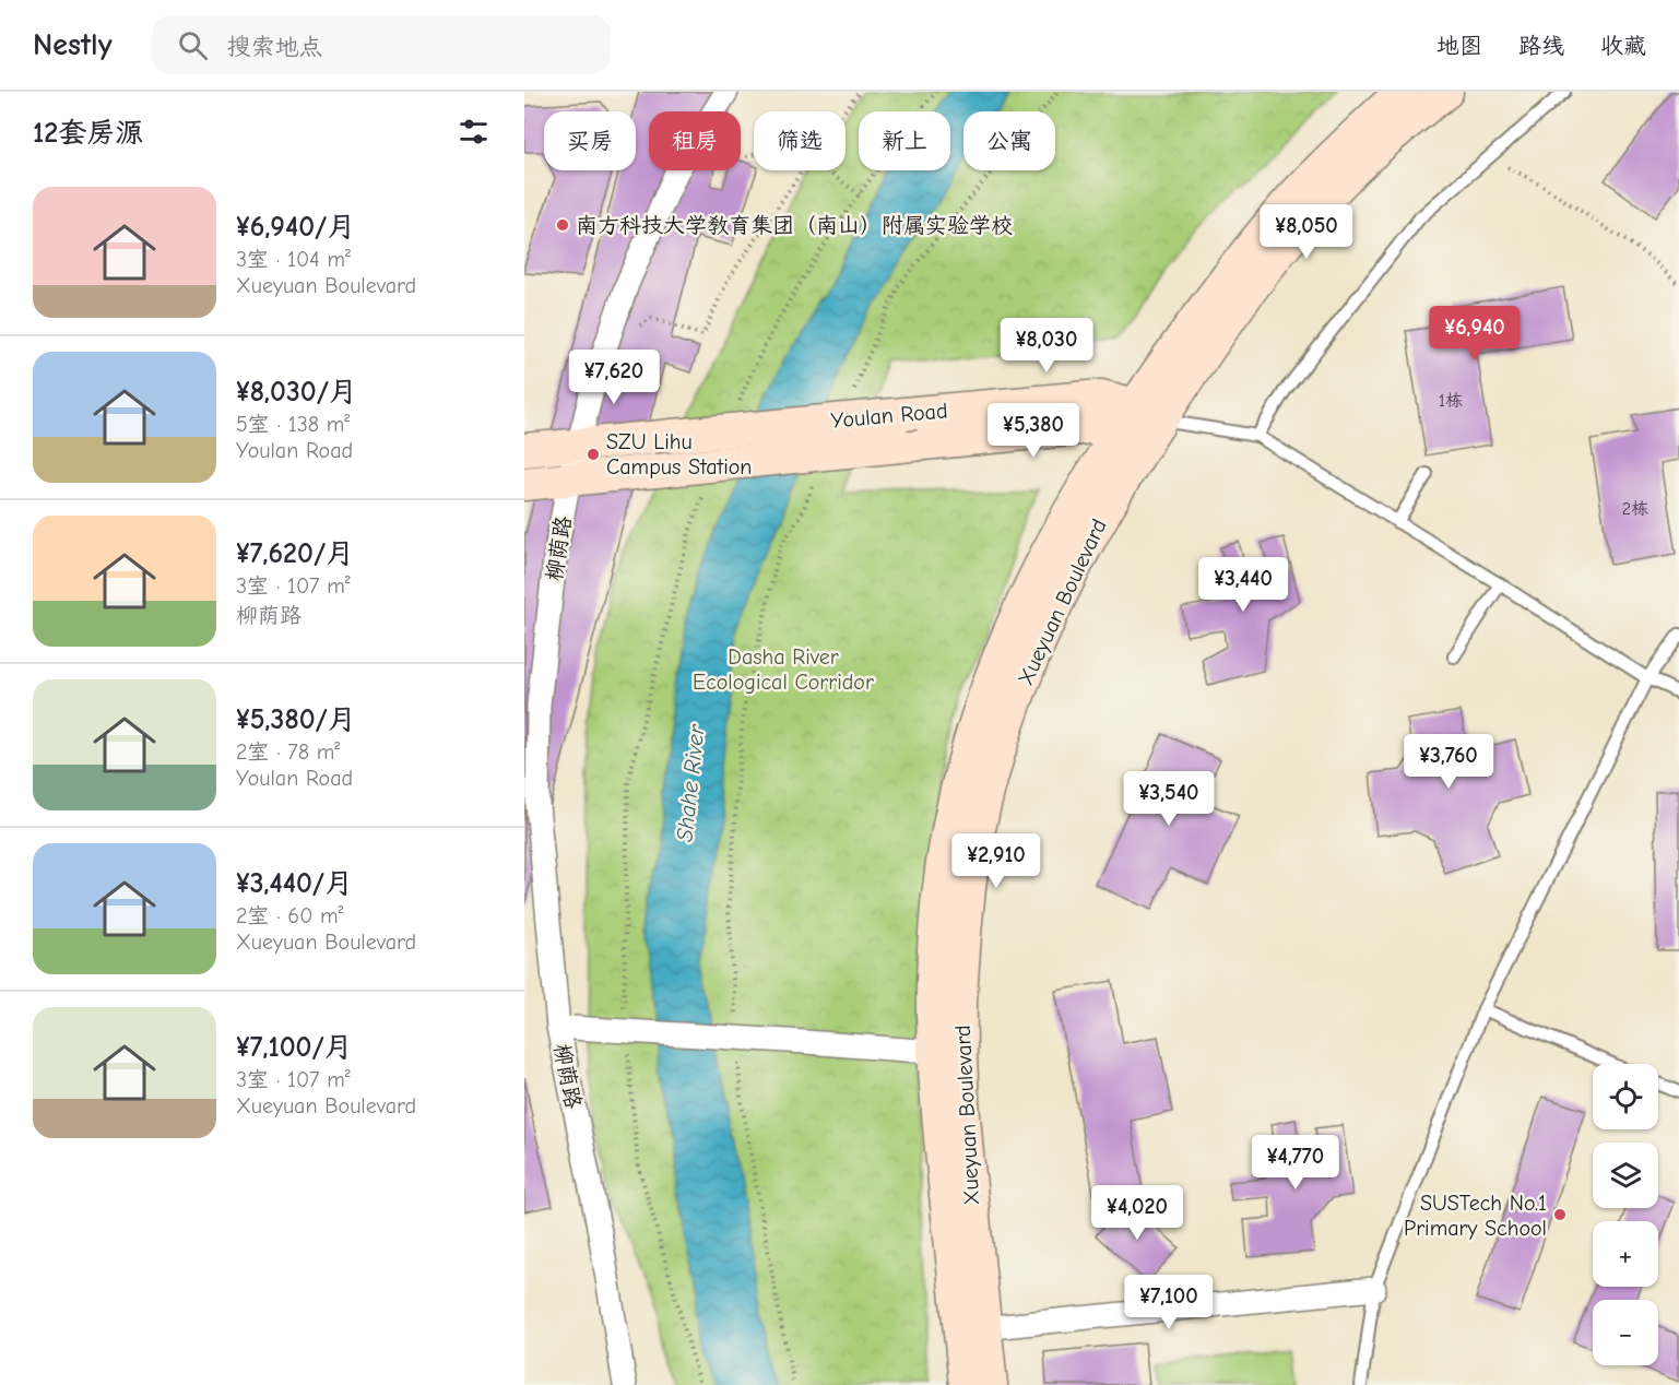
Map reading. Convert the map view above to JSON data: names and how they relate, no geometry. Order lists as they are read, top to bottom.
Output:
{
  "streets": {
    "main road": ["Youlan Road", "Xueyuan Boulevard"],
    "street": ["柳荫路"]
  },
  "crossings": [
    ["Youlan Road", "柳荫路"],
    ["Youlan Road", "Xueyuan Boulevard"]
  ],
  "water": ["Shahe River"],
  "parks": ["Dasha River Ecological Corridor"],
  "places": ["南方科技大学教育集团（南山）附属实验学校", "SZU Lihu Campus Station", "SUSTech No.1 Primary School"],
  "house_numbers": ["1栋", "2栋"],
  "page": {
    "header": "Nestly",
    "search": "搜索地点",
    "nav": ["地图", "路线", "收藏"],
    "heading": "12套房源",
    "chip": [
      "买房",
      "租房",
      "筛选",
      "新上",
      "公寓"
    ],
    "list": [
      {
        "name": "¥6,940/月",
        "note": "3室 · 104 m² · Xueyuan Boulevard"
      },
      {
        "name": "¥8,030/月",
        "note": "5室 · 138 m² · Youlan Road"
      },
      {
        "name": "¥7,620/月",
        "note": "3室 · 107 m² · 柳荫路"
      },
      {
        "name": "¥5,380/月",
        "note": "2室 · 78 m² · Youlan Road"
      },
      {
        "name": "¥3,440/月",
        "note": "2室 · 60 m² · Xueyuan Boulevard"
      },
      {
        "name": "¥7,100/月",
        "note": "3室 · 107 m² · Xueyuan Boulevard"
      }
    ],
    "price": [
      "¥8,050",
      "¥6,940",
      "¥8,030",
      "¥7,620",
      "¥5,380",
      "¥3,440",
      "¥3,760",
      "¥3,540",
      "¥2,910",
      "¥4,770",
      "¥4,020",
      "¥7,100"
    ],
    "map_buttons": ["+", "−"]
  }
}
